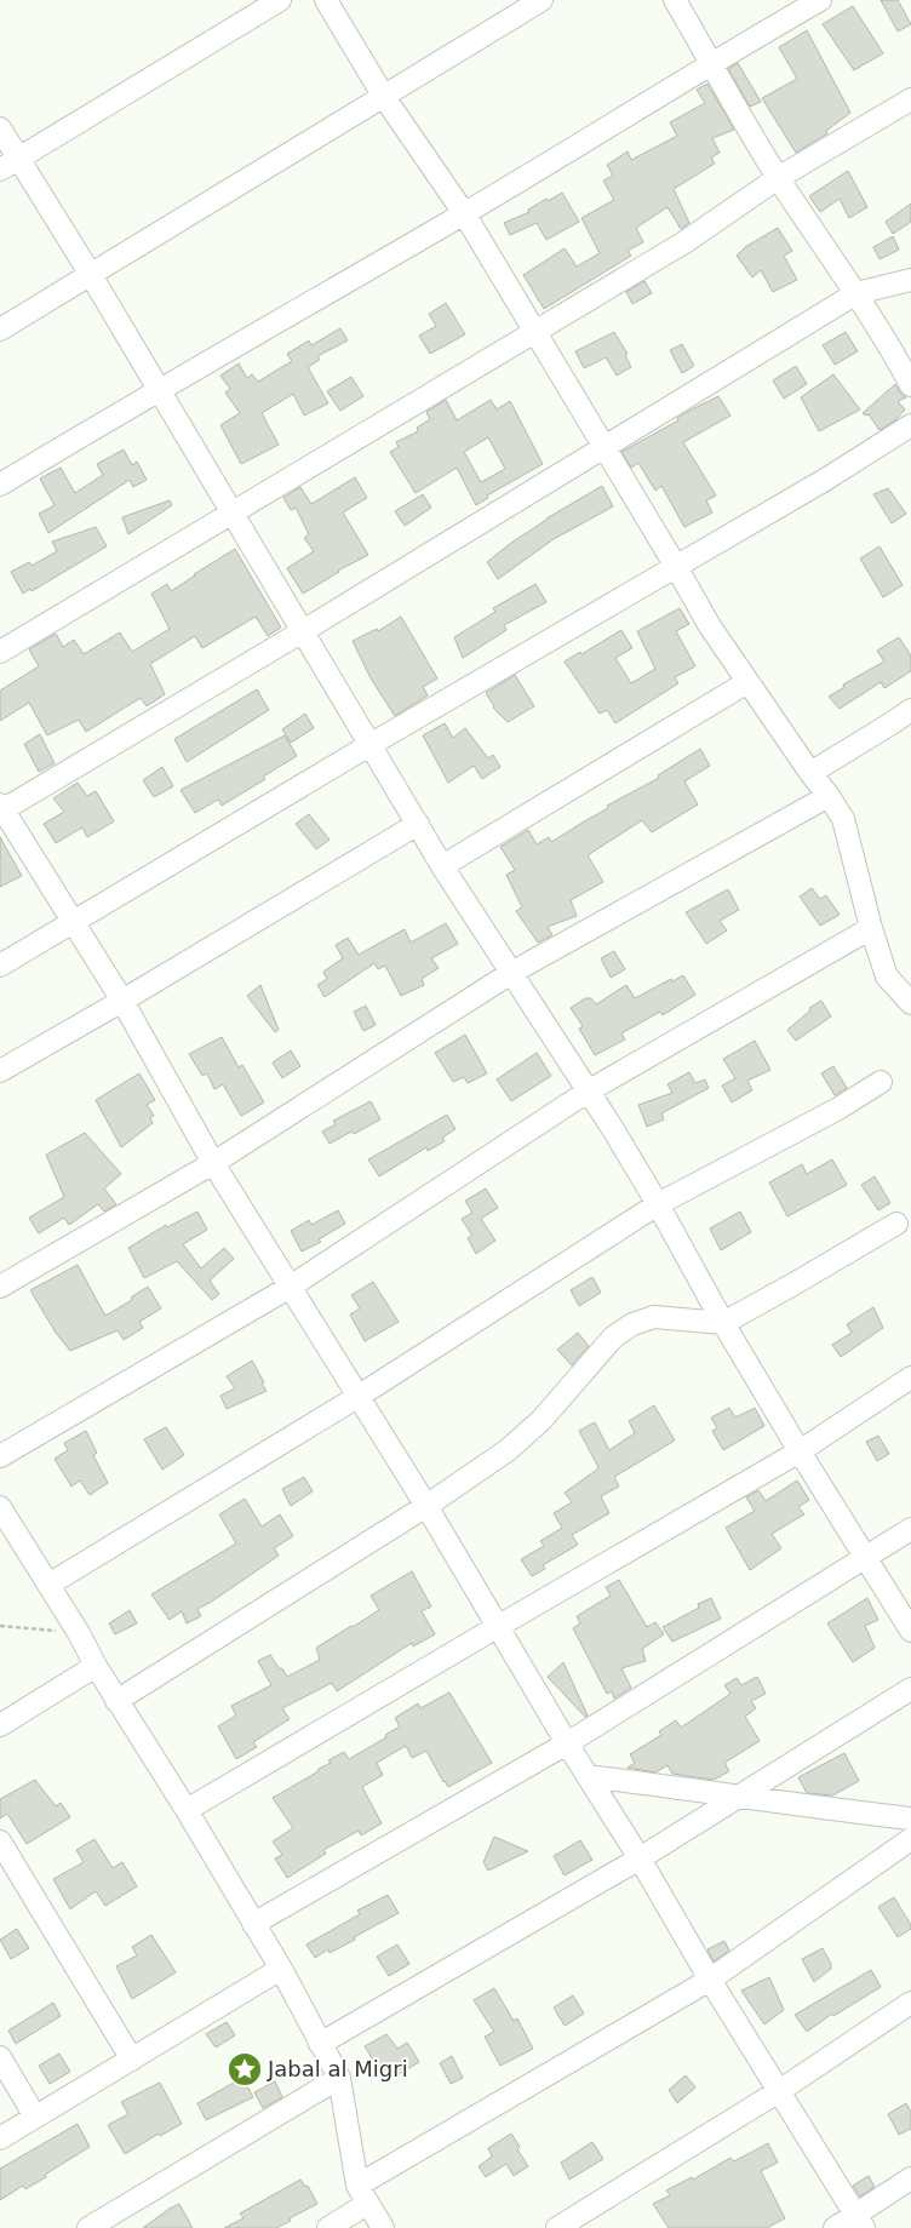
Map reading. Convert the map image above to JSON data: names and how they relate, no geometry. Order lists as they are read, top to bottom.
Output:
{
  "places": {
    "place": ["Jabal al Migri"]
  }
}
